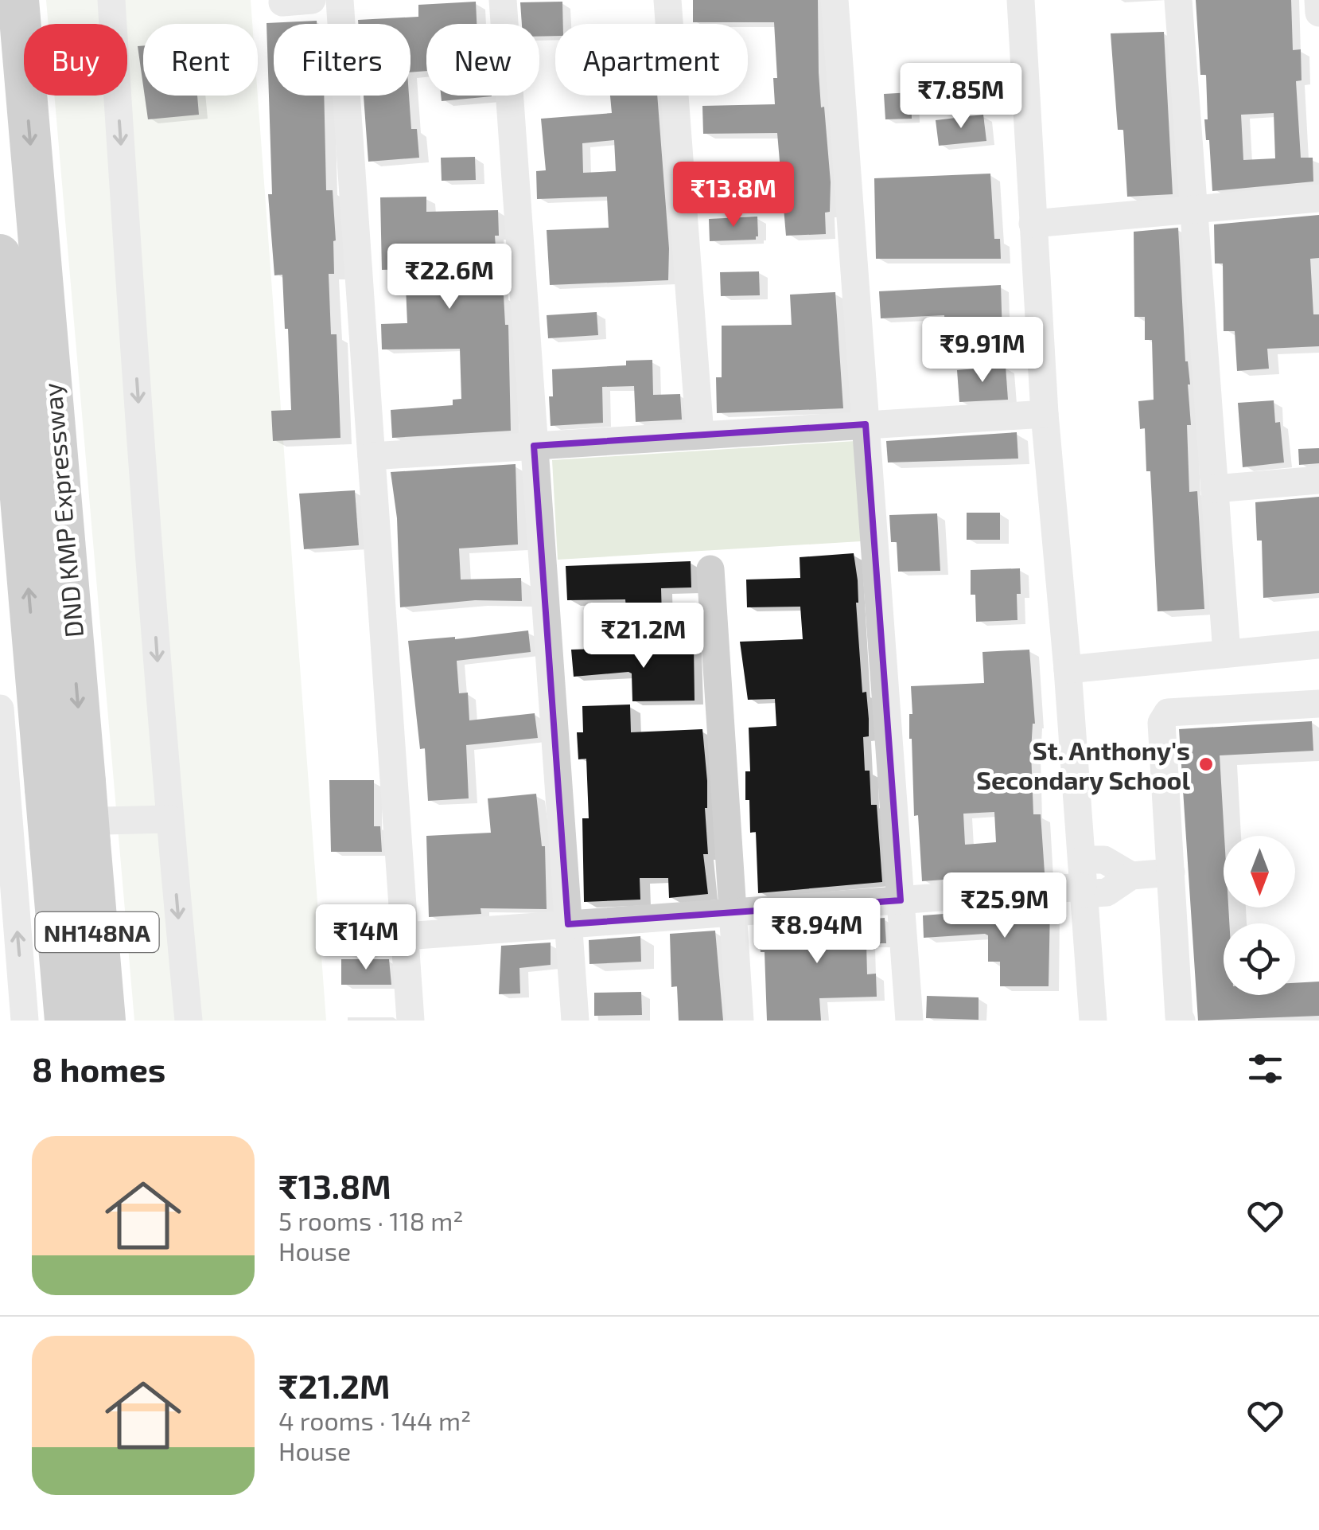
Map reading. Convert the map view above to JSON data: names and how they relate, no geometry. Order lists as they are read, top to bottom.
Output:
{
  "streets": {
    "highway": ["DND KMP Expressway", "NH148NA"]
  },
  "places": ["St. Anthony's Secondary School"],
  "north": "bottom",
  "page": {
    "chip": [
      "Buy",
      "Rent",
      "Filters",
      "New",
      "Apartment"
    ],
    "price": [
      "₹7.85M",
      "₹13.8M",
      "₹22.6M",
      "₹9.91M",
      "₹21.2M",
      "₹25.9M",
      "₹8.94M",
      "₹14M"
    ],
    "heading": "8 homes",
    "list": [
      {
        "name": "₹13.8M",
        "note": "5 rooms · 118 m² · House"
      },
      {
        "name": "₹21.2M",
        "note": "4 rooms · 144 m² · House"
      }
    ]
  }
}
